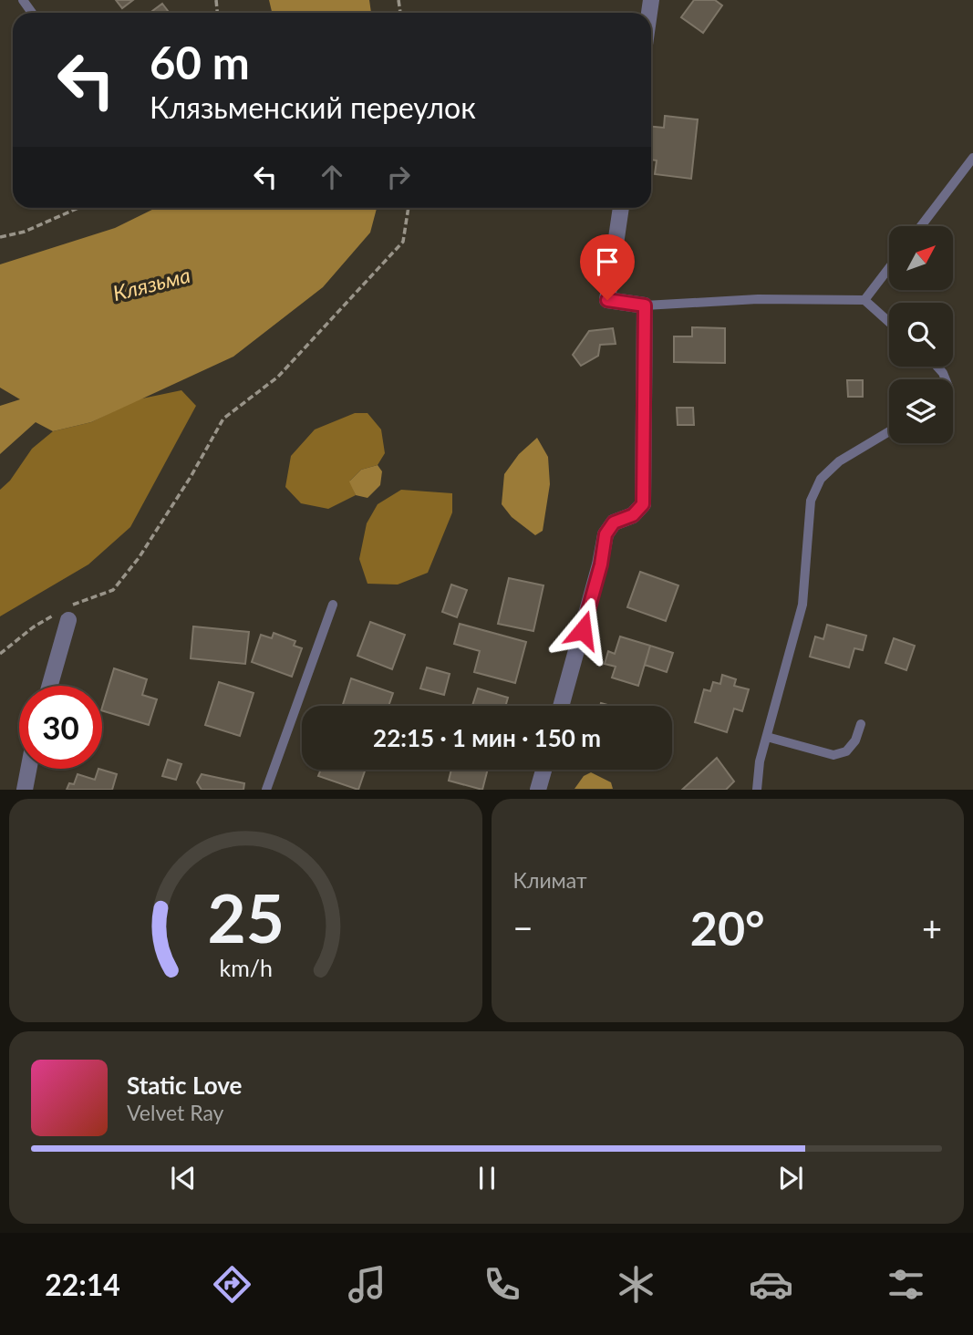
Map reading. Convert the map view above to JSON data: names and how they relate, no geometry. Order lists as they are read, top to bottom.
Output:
{
  "water": ["Клязьма"],
  "north": "top right",
  "page": {
    "turn": ["60 m", "Клязьменский переулок"],
    "limit": "30",
    "trip": "22:15 · 1 мин · 150 m",
    "tile": "Климат",
    "heat": ["−", "20°", "+"],
    "song": ["Static Love", "Velvet Ray"],
    "tabs": "22:14",
    "gauge": ["25", "km/h"]
  }
}
